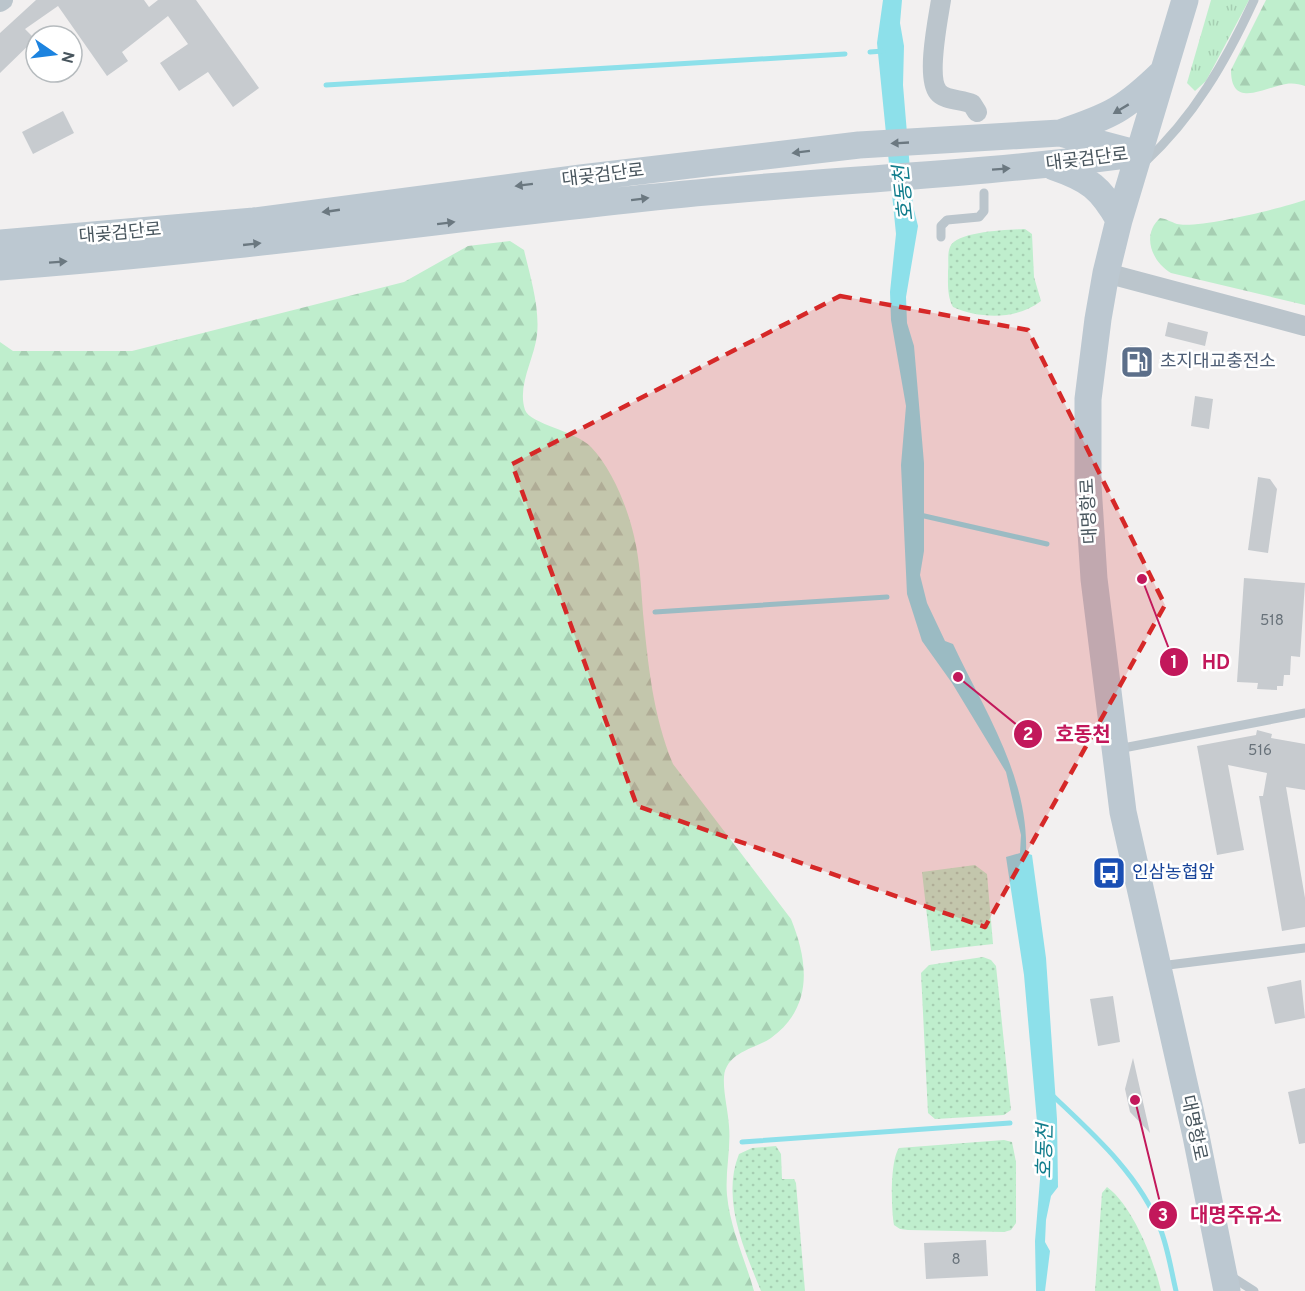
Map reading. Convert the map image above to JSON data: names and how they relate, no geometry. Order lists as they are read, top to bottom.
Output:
{
  "streets": {
    "main road": ["대곶검단로", "대명항로"]
  },
  "crossings": [
    ["대곶검단로", "대명항로"]
  ],
  "water": ["호동천"],
  "places": {
    "fuel station": ["초지대교충전소"],
    "other": ["HD", "호동천", "대명주유소"],
    "bus stop": ["인삼농협앞"]
  },
  "house_numbers": ["518", "516", "8"],
  "north": "right"
}
